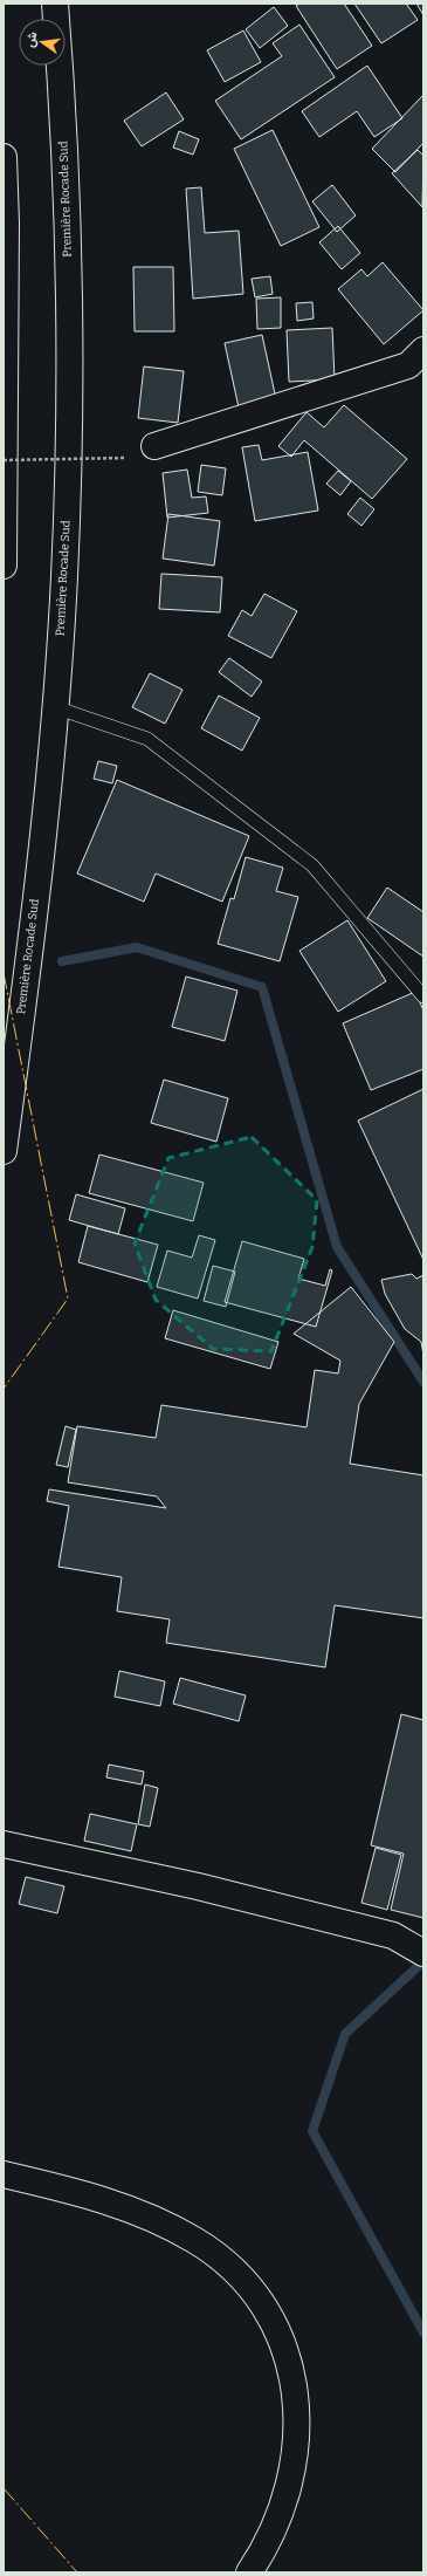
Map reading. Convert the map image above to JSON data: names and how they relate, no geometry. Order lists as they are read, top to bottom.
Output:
{
  "streets": {
    "main road": ["Première Rocade Sud"]
  },
  "north": "left"
}
